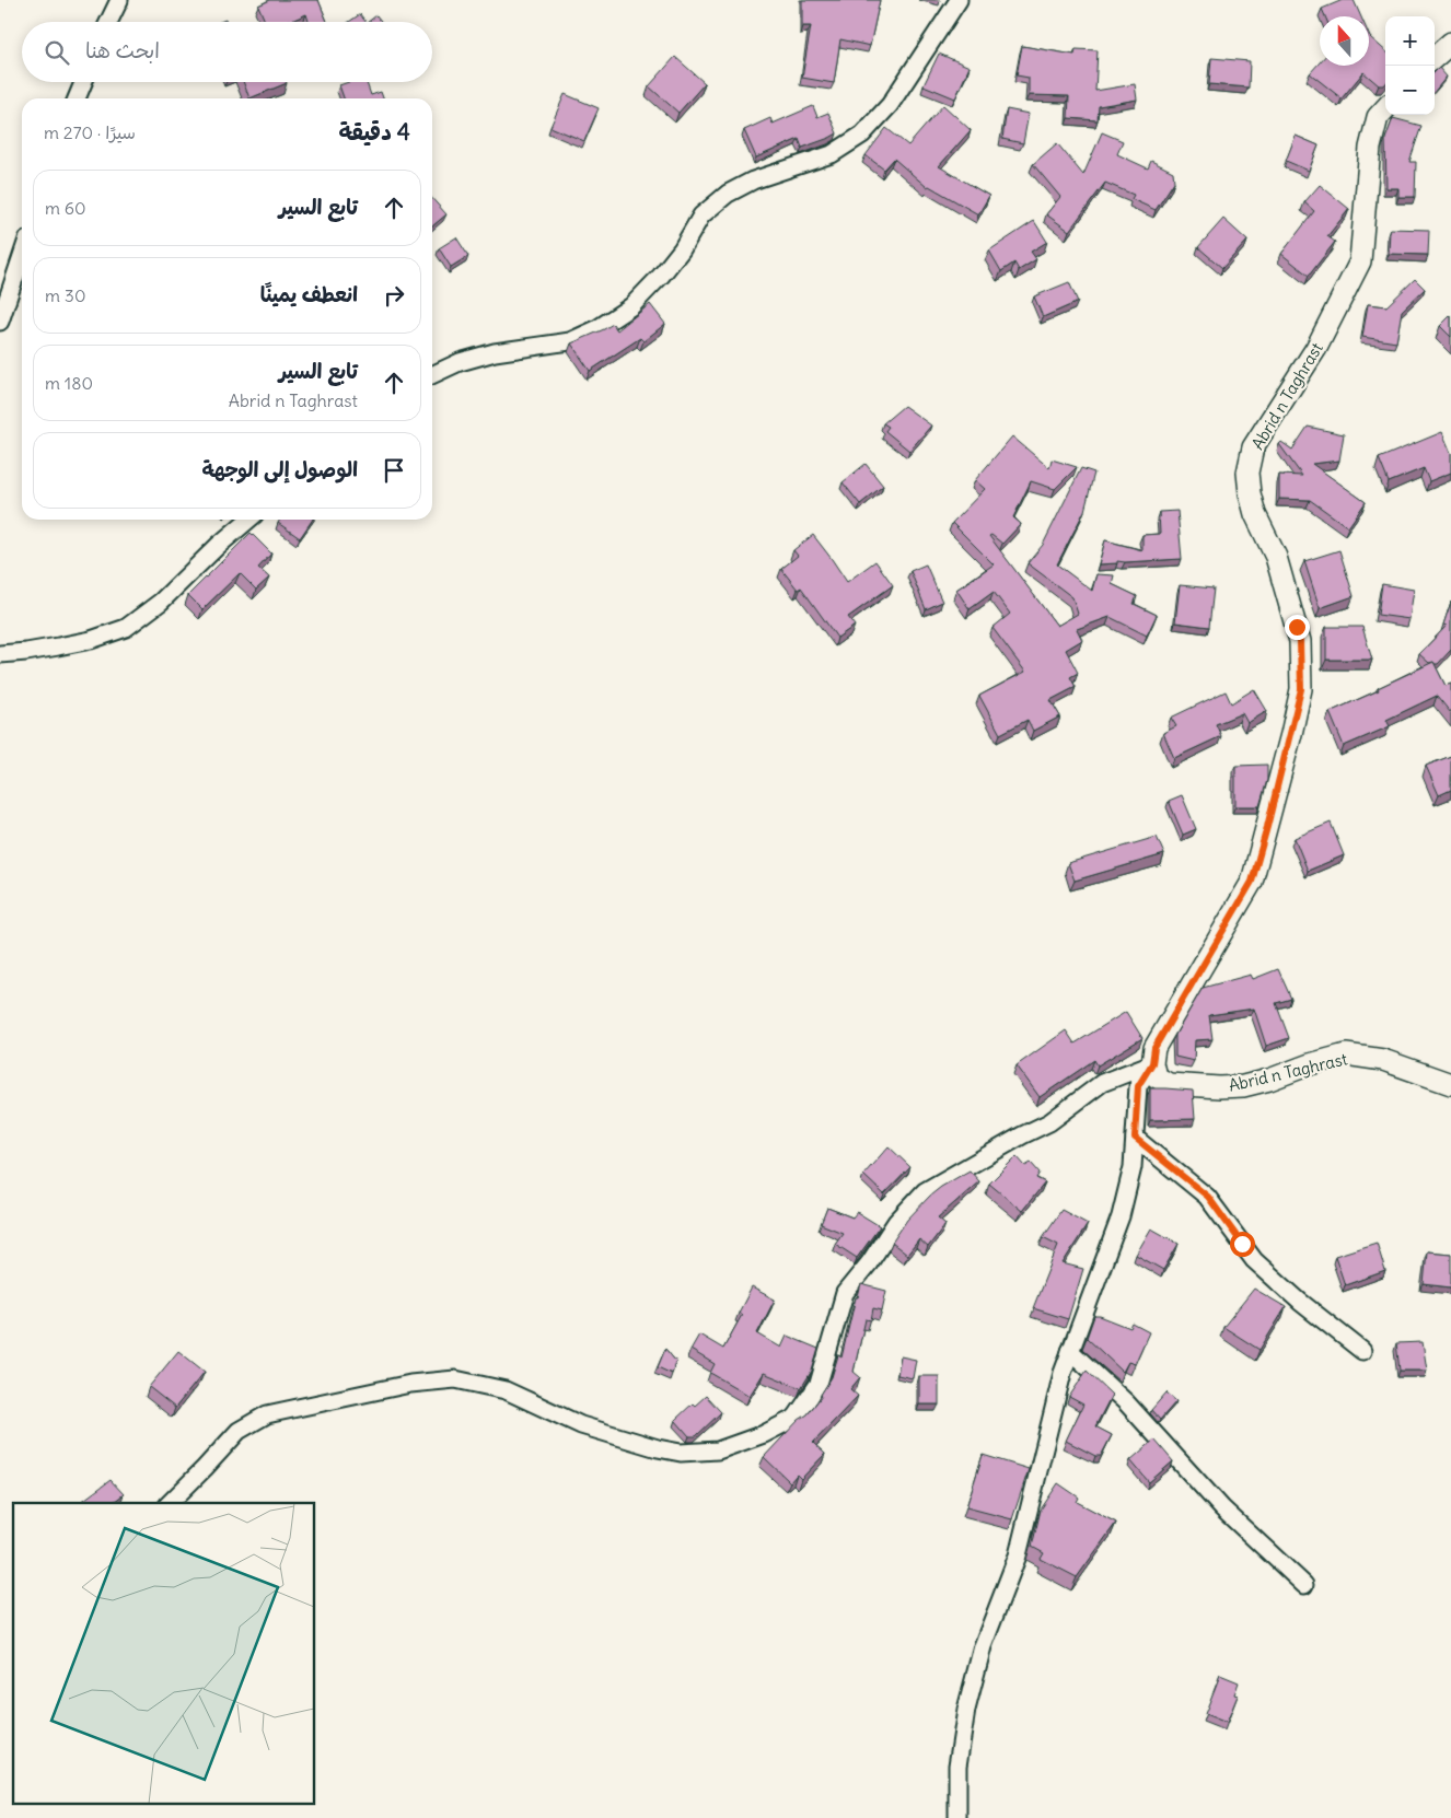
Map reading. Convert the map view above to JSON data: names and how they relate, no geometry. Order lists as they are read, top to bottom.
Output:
{
  "streets": {
    "street": ["Abrid n Taghrast"]
  },
  "north": "top",
  "page": {
    "map_buttons": ["+", "−"],
    "search": "ابحث هنا",
    "heading": ["4 دقيقة", "سيرًا · 270 m"],
    "list": [
      ["تابع السير", "60 m"],
      ["انعطف يمينًا", "30 m"],
      ["تابع السير", "Abrid n Taghrast", "180 m"],
      "الوصول إلى الوجهة"
    ]
  }
}
